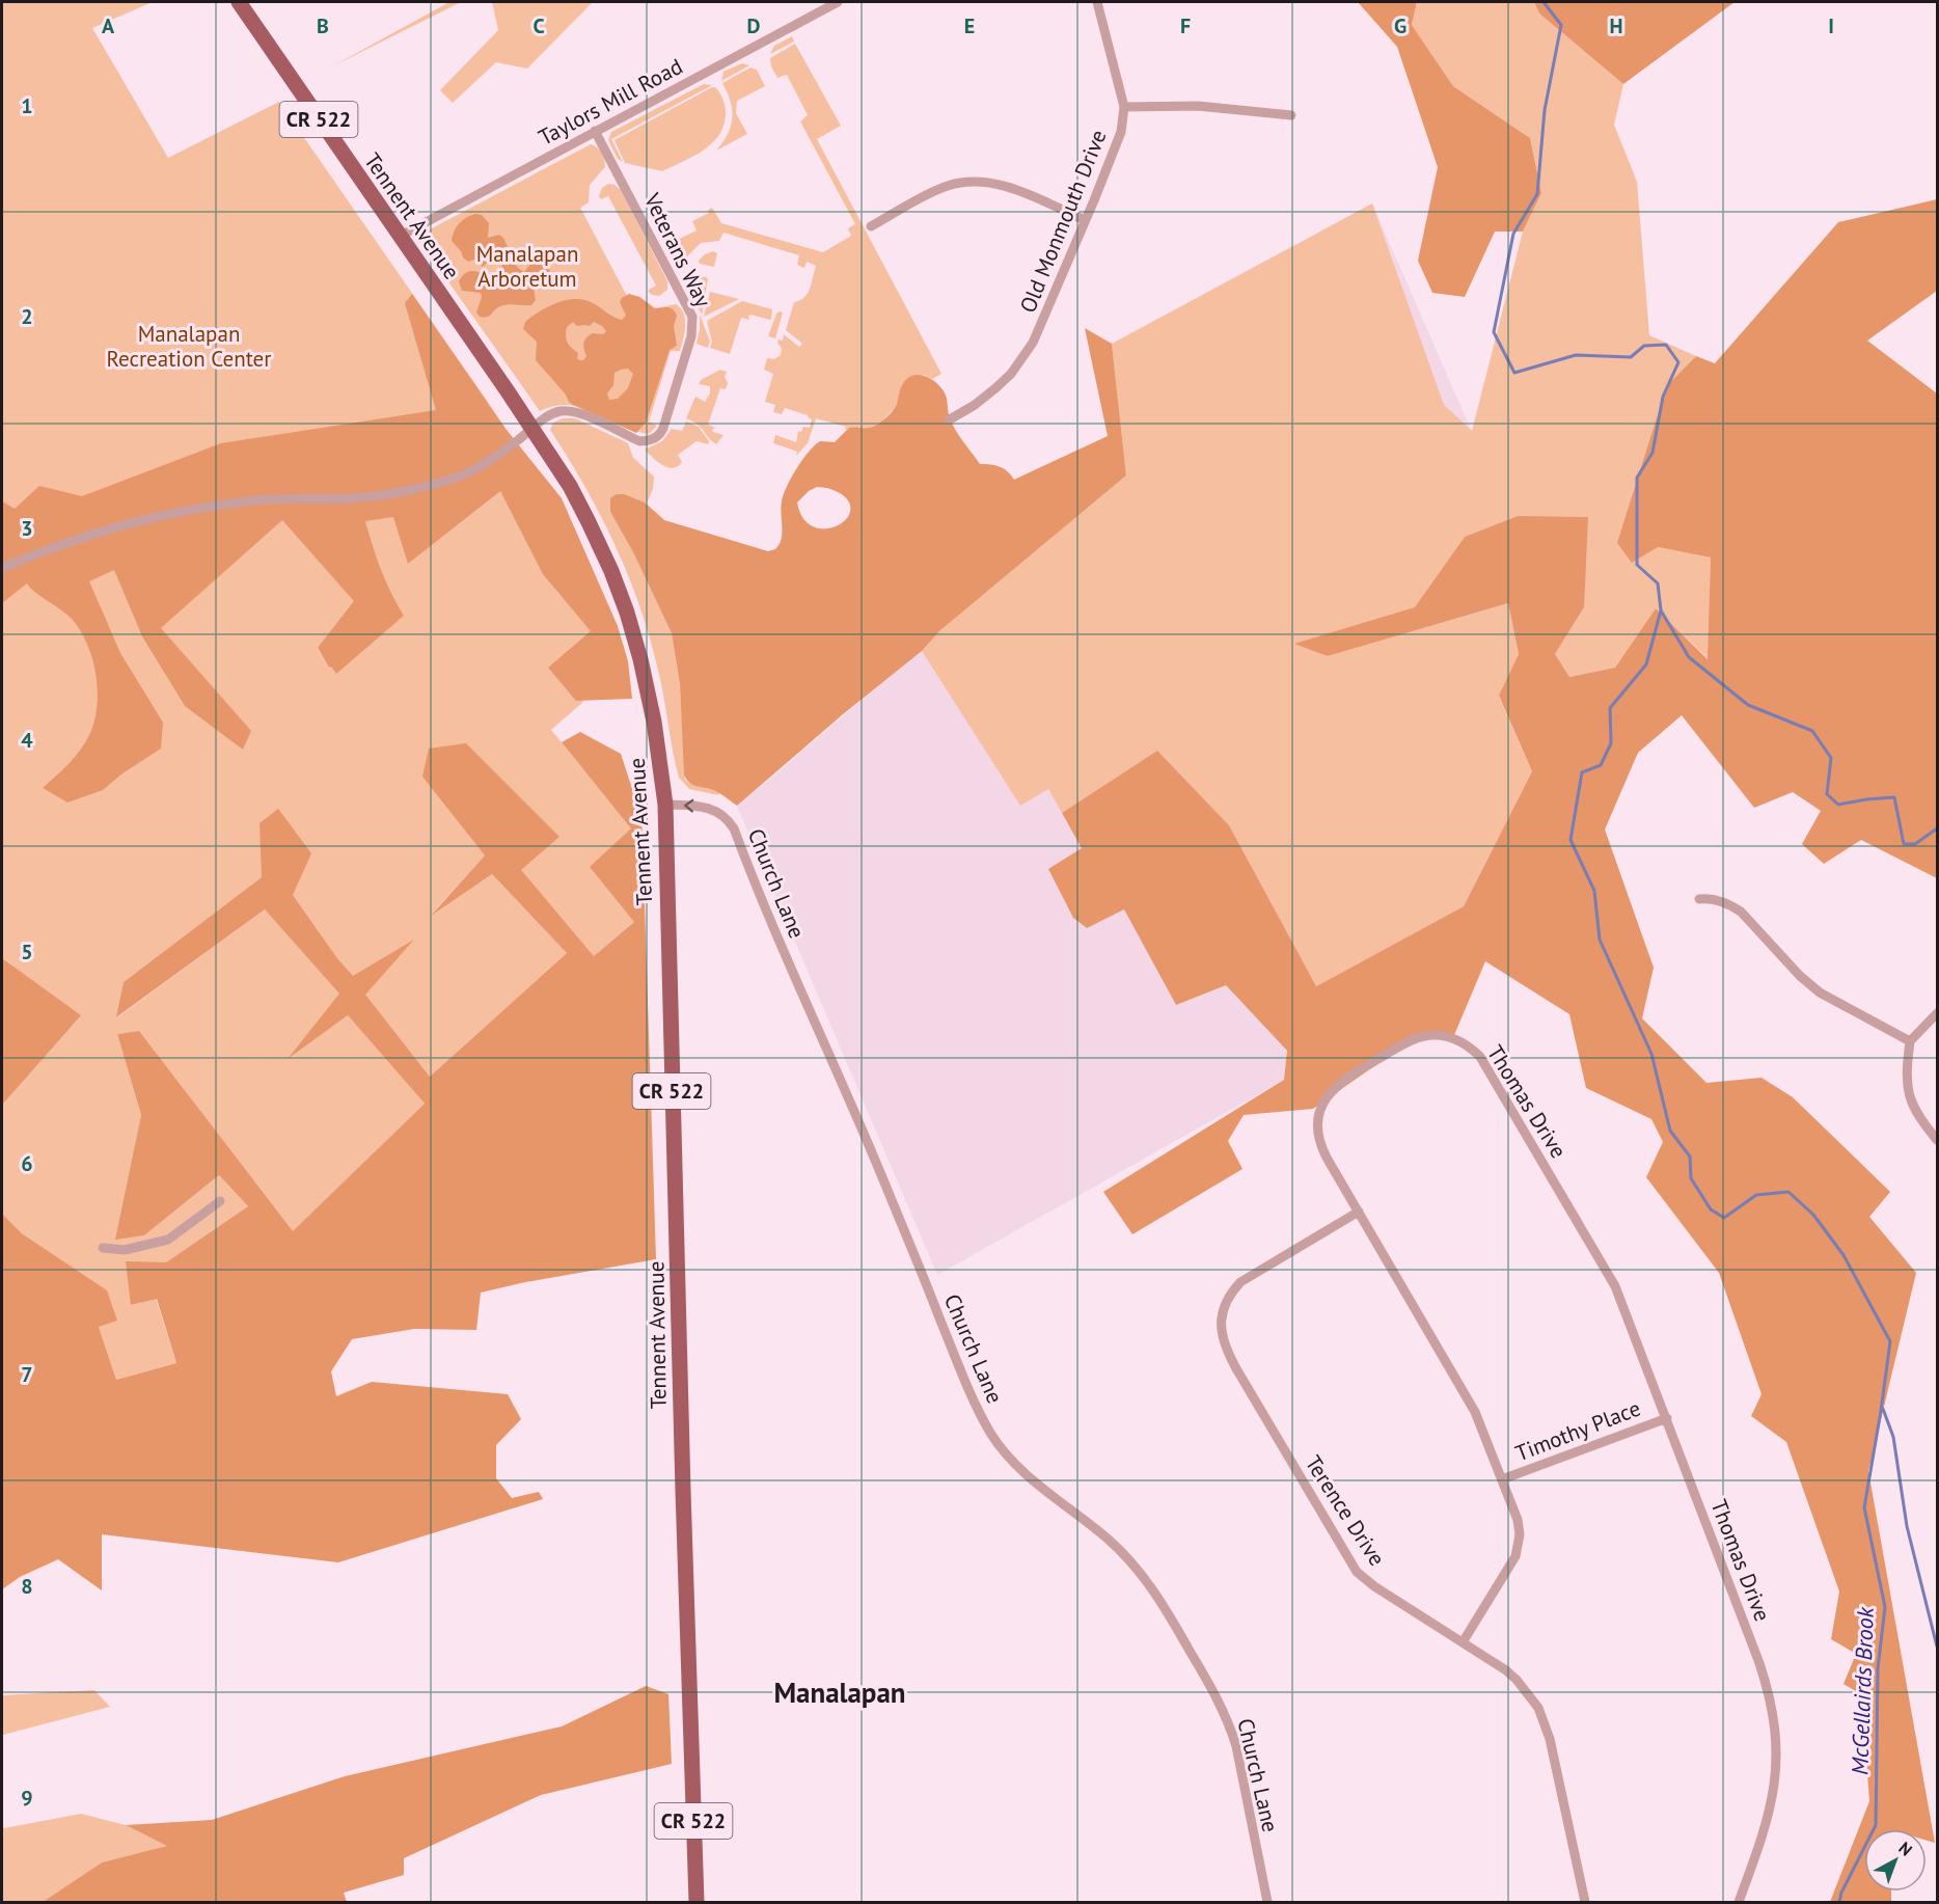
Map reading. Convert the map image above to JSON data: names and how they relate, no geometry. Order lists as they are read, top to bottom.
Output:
{
  "streets": {
    "main road": ["CR 522", "Tennent Avenue"],
    "street": [
      "Taylors Mill Road",
      "Old Monmouth Drive",
      "Veterans Way",
      "Church Lane",
      "Thomas Drive",
      "Timothy Place",
      "Terence Drive"
    ]
  },
  "crossings": [
    ["Taylors Mill Road", "Tennent Avenue"],
    ["Taylors Mill Road", "Veterans Way"],
    ["Tennent Avenue", "Veterans Way"],
    ["Tennent Avenue", "Church Lane"],
    ["Thomas Drive", "Timothy Place"],
    ["Thomas Drive", "Terence Drive"]
  ],
  "one_way": ["Church Lane"],
  "districts": ["Manalapan"],
  "water": ["McGellairds Brook"],
  "parks": ["Manalapan Arboretum", "Manalapan Recreation Center"],
  "north": "top right",
  "grid": {
    "columns": [
      "A",
      "B",
      "C",
      "D",
      "E",
      "F",
      "G",
      "H",
      "I"
    ],
    "rows": [
      "1",
      "2",
      "3",
      "4",
      "5",
      "6",
      "7",
      "8",
      "9"
    ]
  }
}
